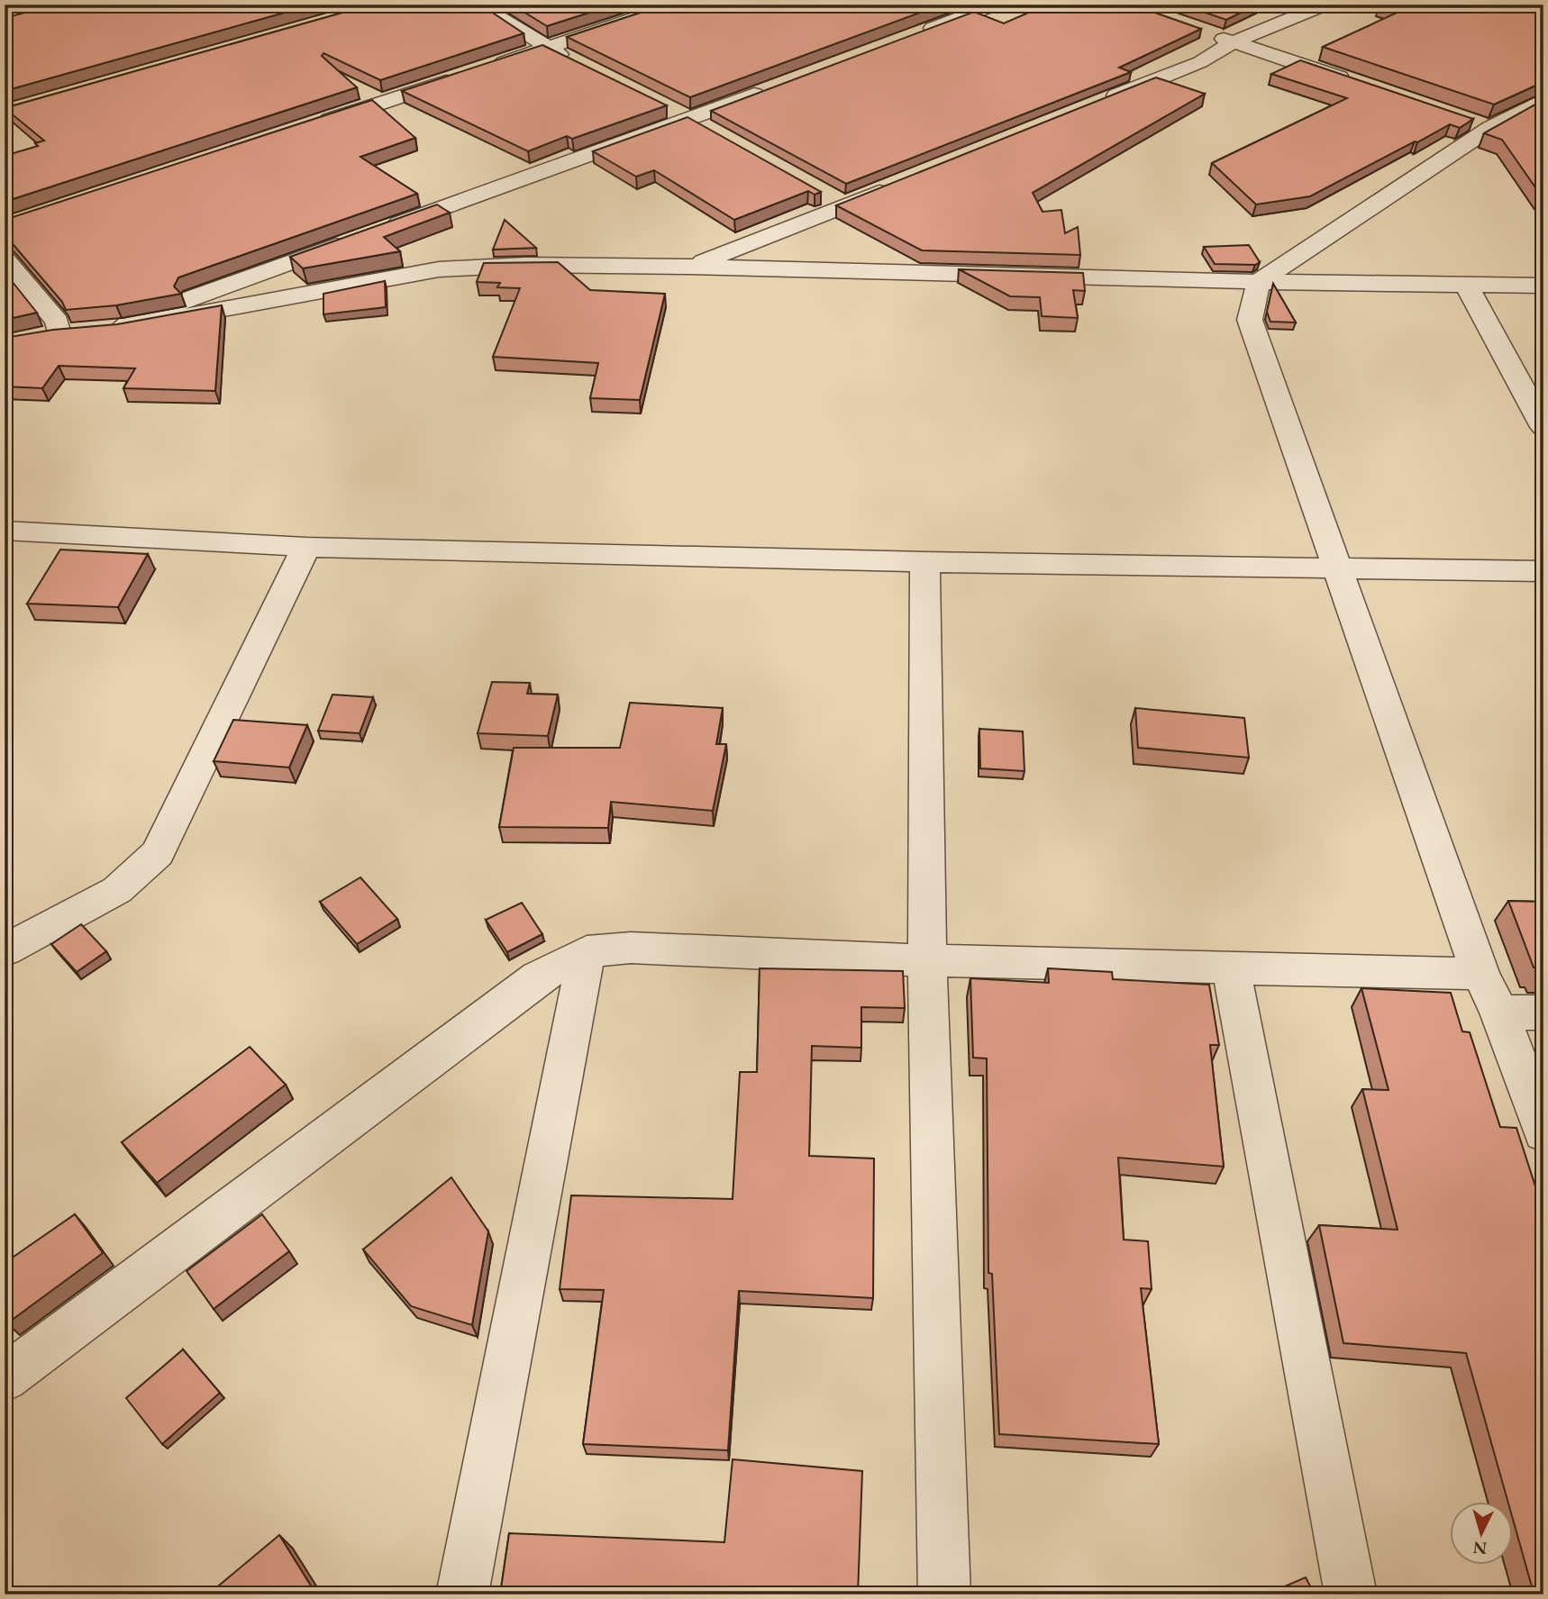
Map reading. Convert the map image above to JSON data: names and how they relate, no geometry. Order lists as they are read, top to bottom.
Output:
{
  "north": "bottom"
}
